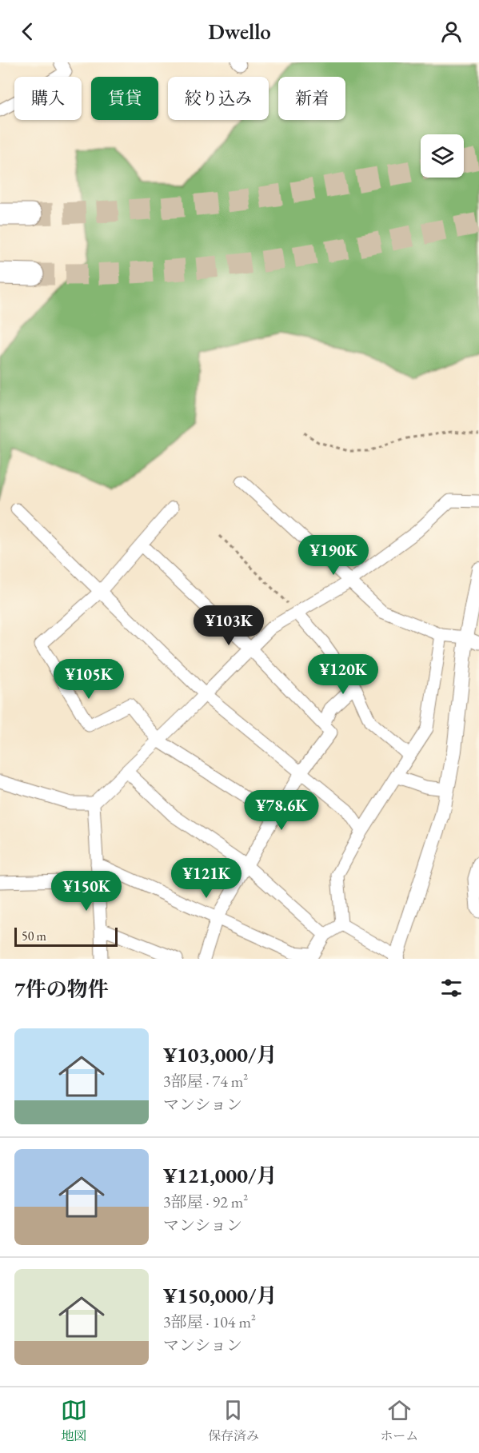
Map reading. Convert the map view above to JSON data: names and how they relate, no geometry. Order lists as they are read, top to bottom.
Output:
{
  "scale_bar": "50 m",
  "page": {
    "header": "Dwello",
    "chip": [
      "購入",
      "賃貸",
      "絞り込み",
      "新着"
    ],
    "price": [
      "¥190K",
      "¥103K",
      "¥120K",
      "¥105K",
      "¥78.6K",
      "¥121K",
      "¥150K"
    ],
    "scale": "50 m",
    "heading": "7件の物件",
    "list": [
      {
        "name": "¥103,000/月",
        "note": "3部屋 · 74 m² · マンション"
      },
      {
        "name": "¥121,000/月",
        "note": "3部屋 · 92 m² · マンション"
      },
      {
        "name": "¥150,000/月",
        "note": "3部屋 · 104 m² · マンション"
      }
    ],
    "tabs": ["地図", "保存済み", "ホーム"]
  }
}
